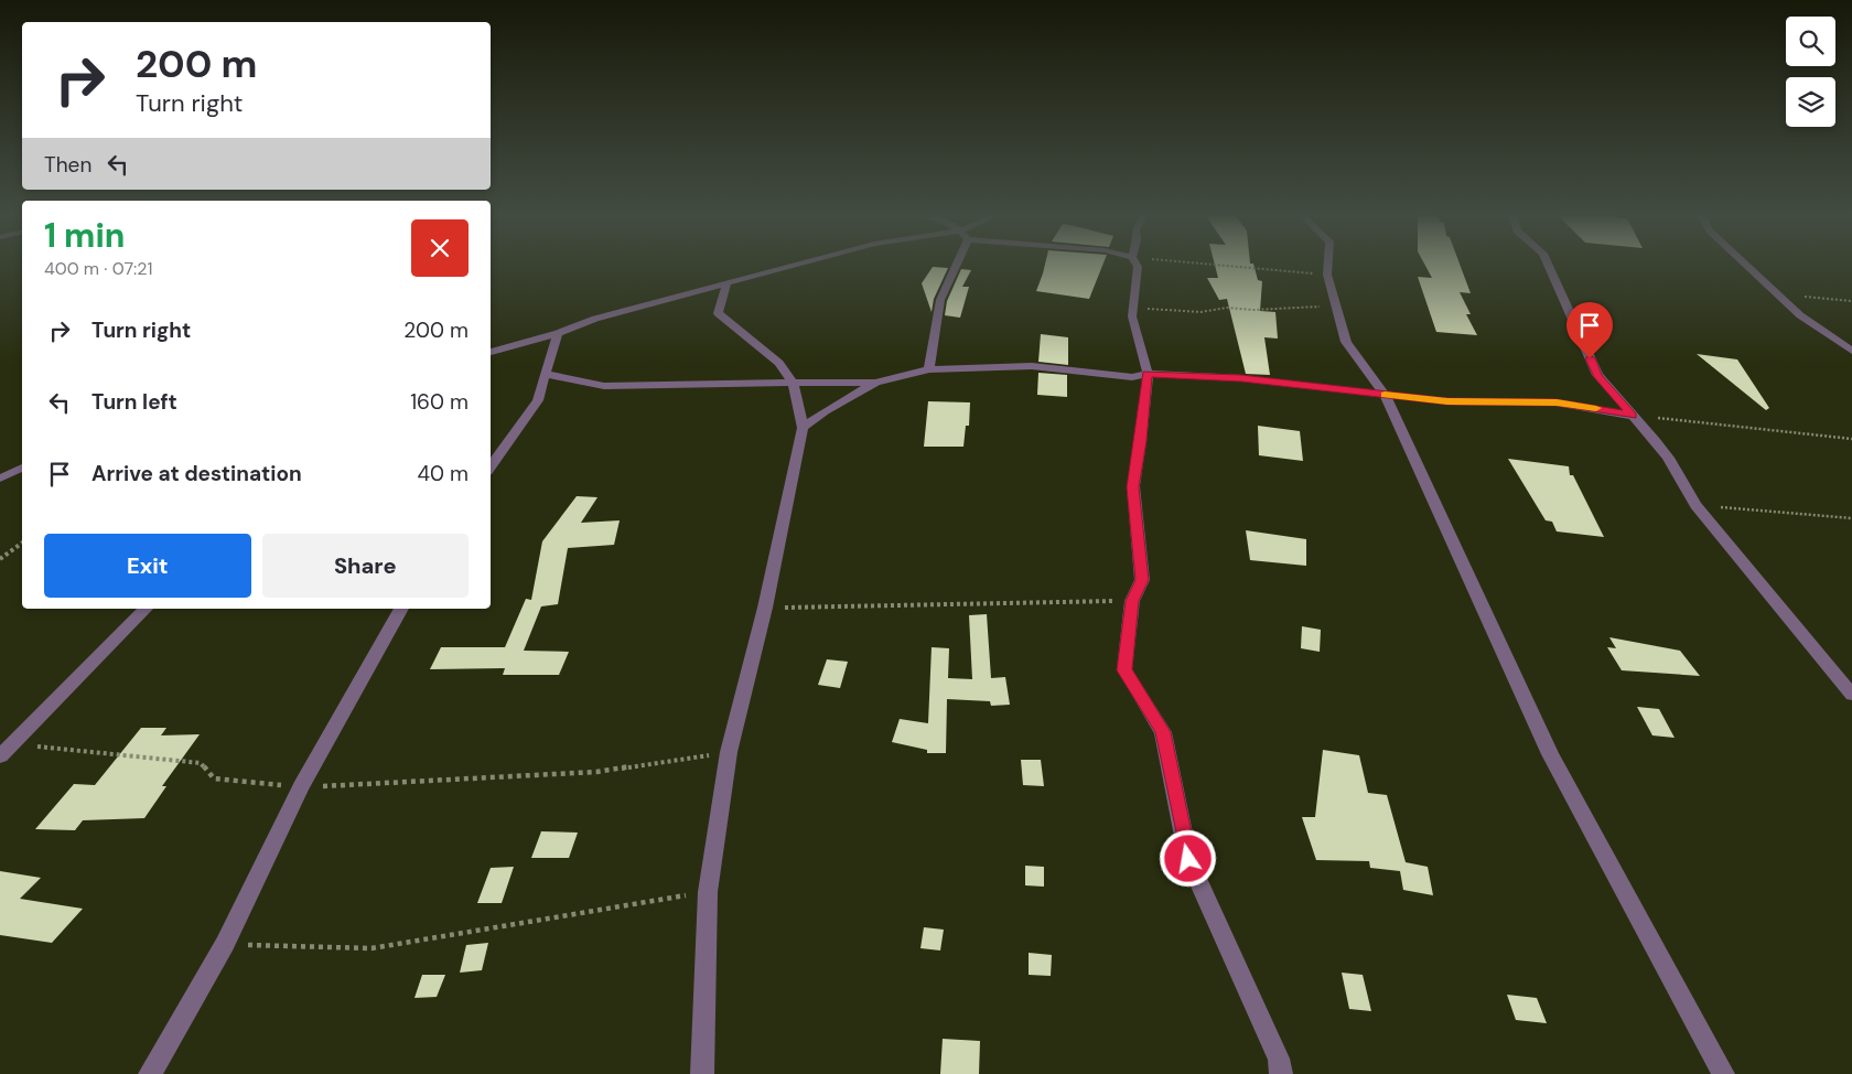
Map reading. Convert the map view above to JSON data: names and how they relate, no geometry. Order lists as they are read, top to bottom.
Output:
{
  "page": {
    "turn": ["200 m", "Turn right"],
    "then": "Then",
    "heading": ["1 min", "400 m · 07:21"],
    "list": [
      {
        "name": "Turn right",
        "value": "200 m"
      },
      {
        "name": "Turn left",
        "value": "160 m"
      },
      {
        "name": "Arrive at destination",
        "value": "40 m"
      }
    ],
    "buttons": ["Exit", "Share"]
  }
}
